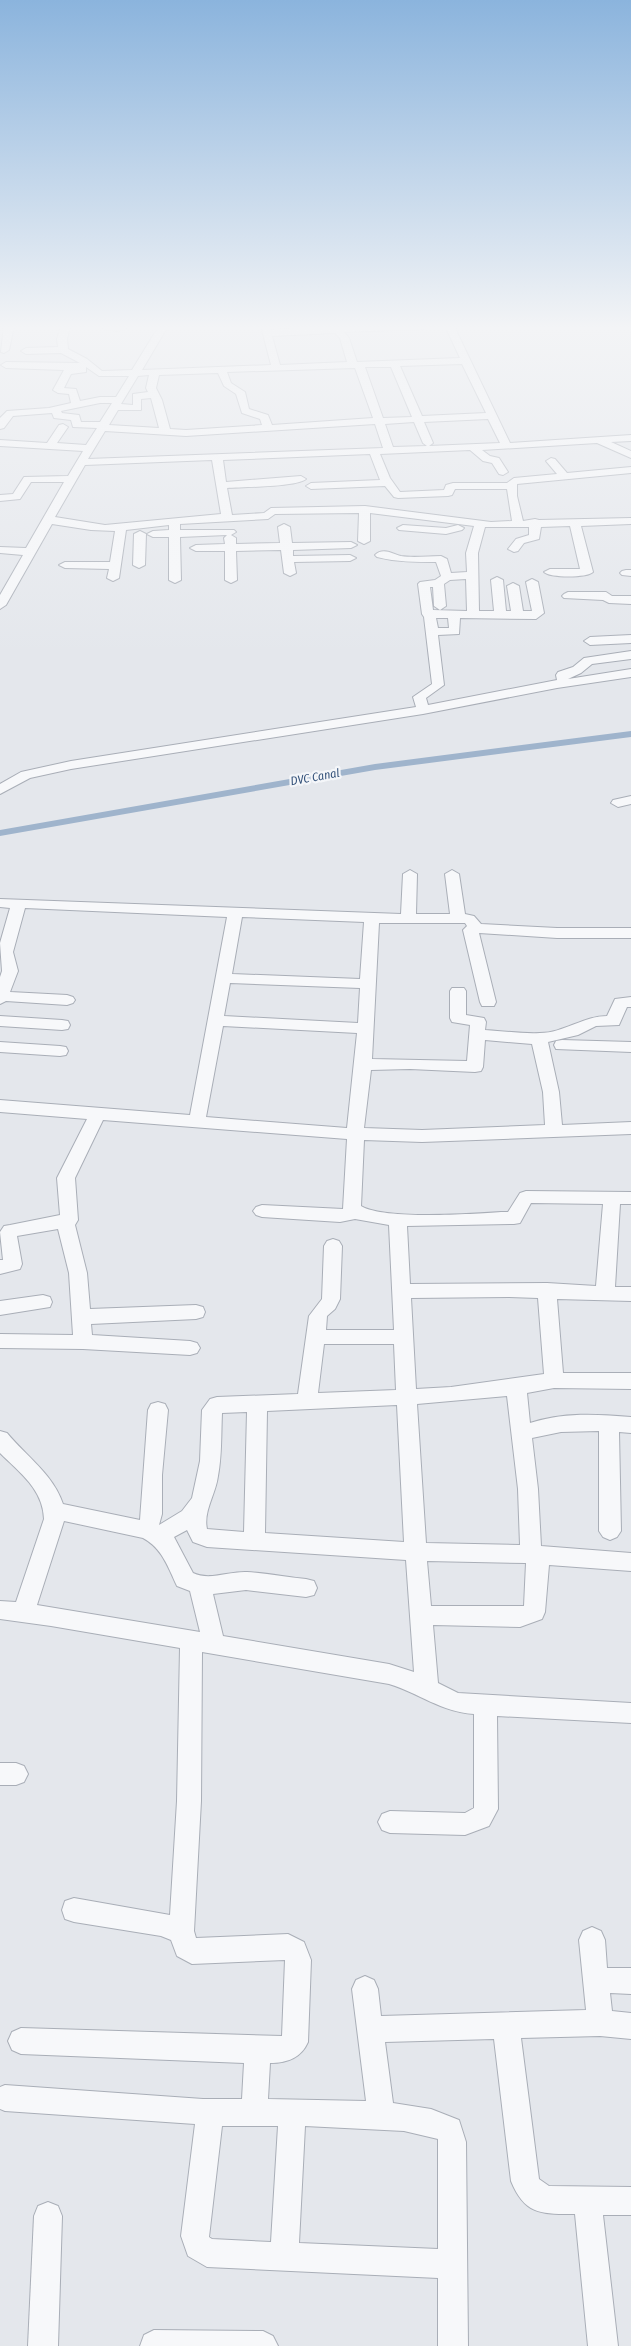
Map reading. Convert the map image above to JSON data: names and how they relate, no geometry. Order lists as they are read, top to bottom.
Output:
{
  "water": ["DVC Canal"]
}
